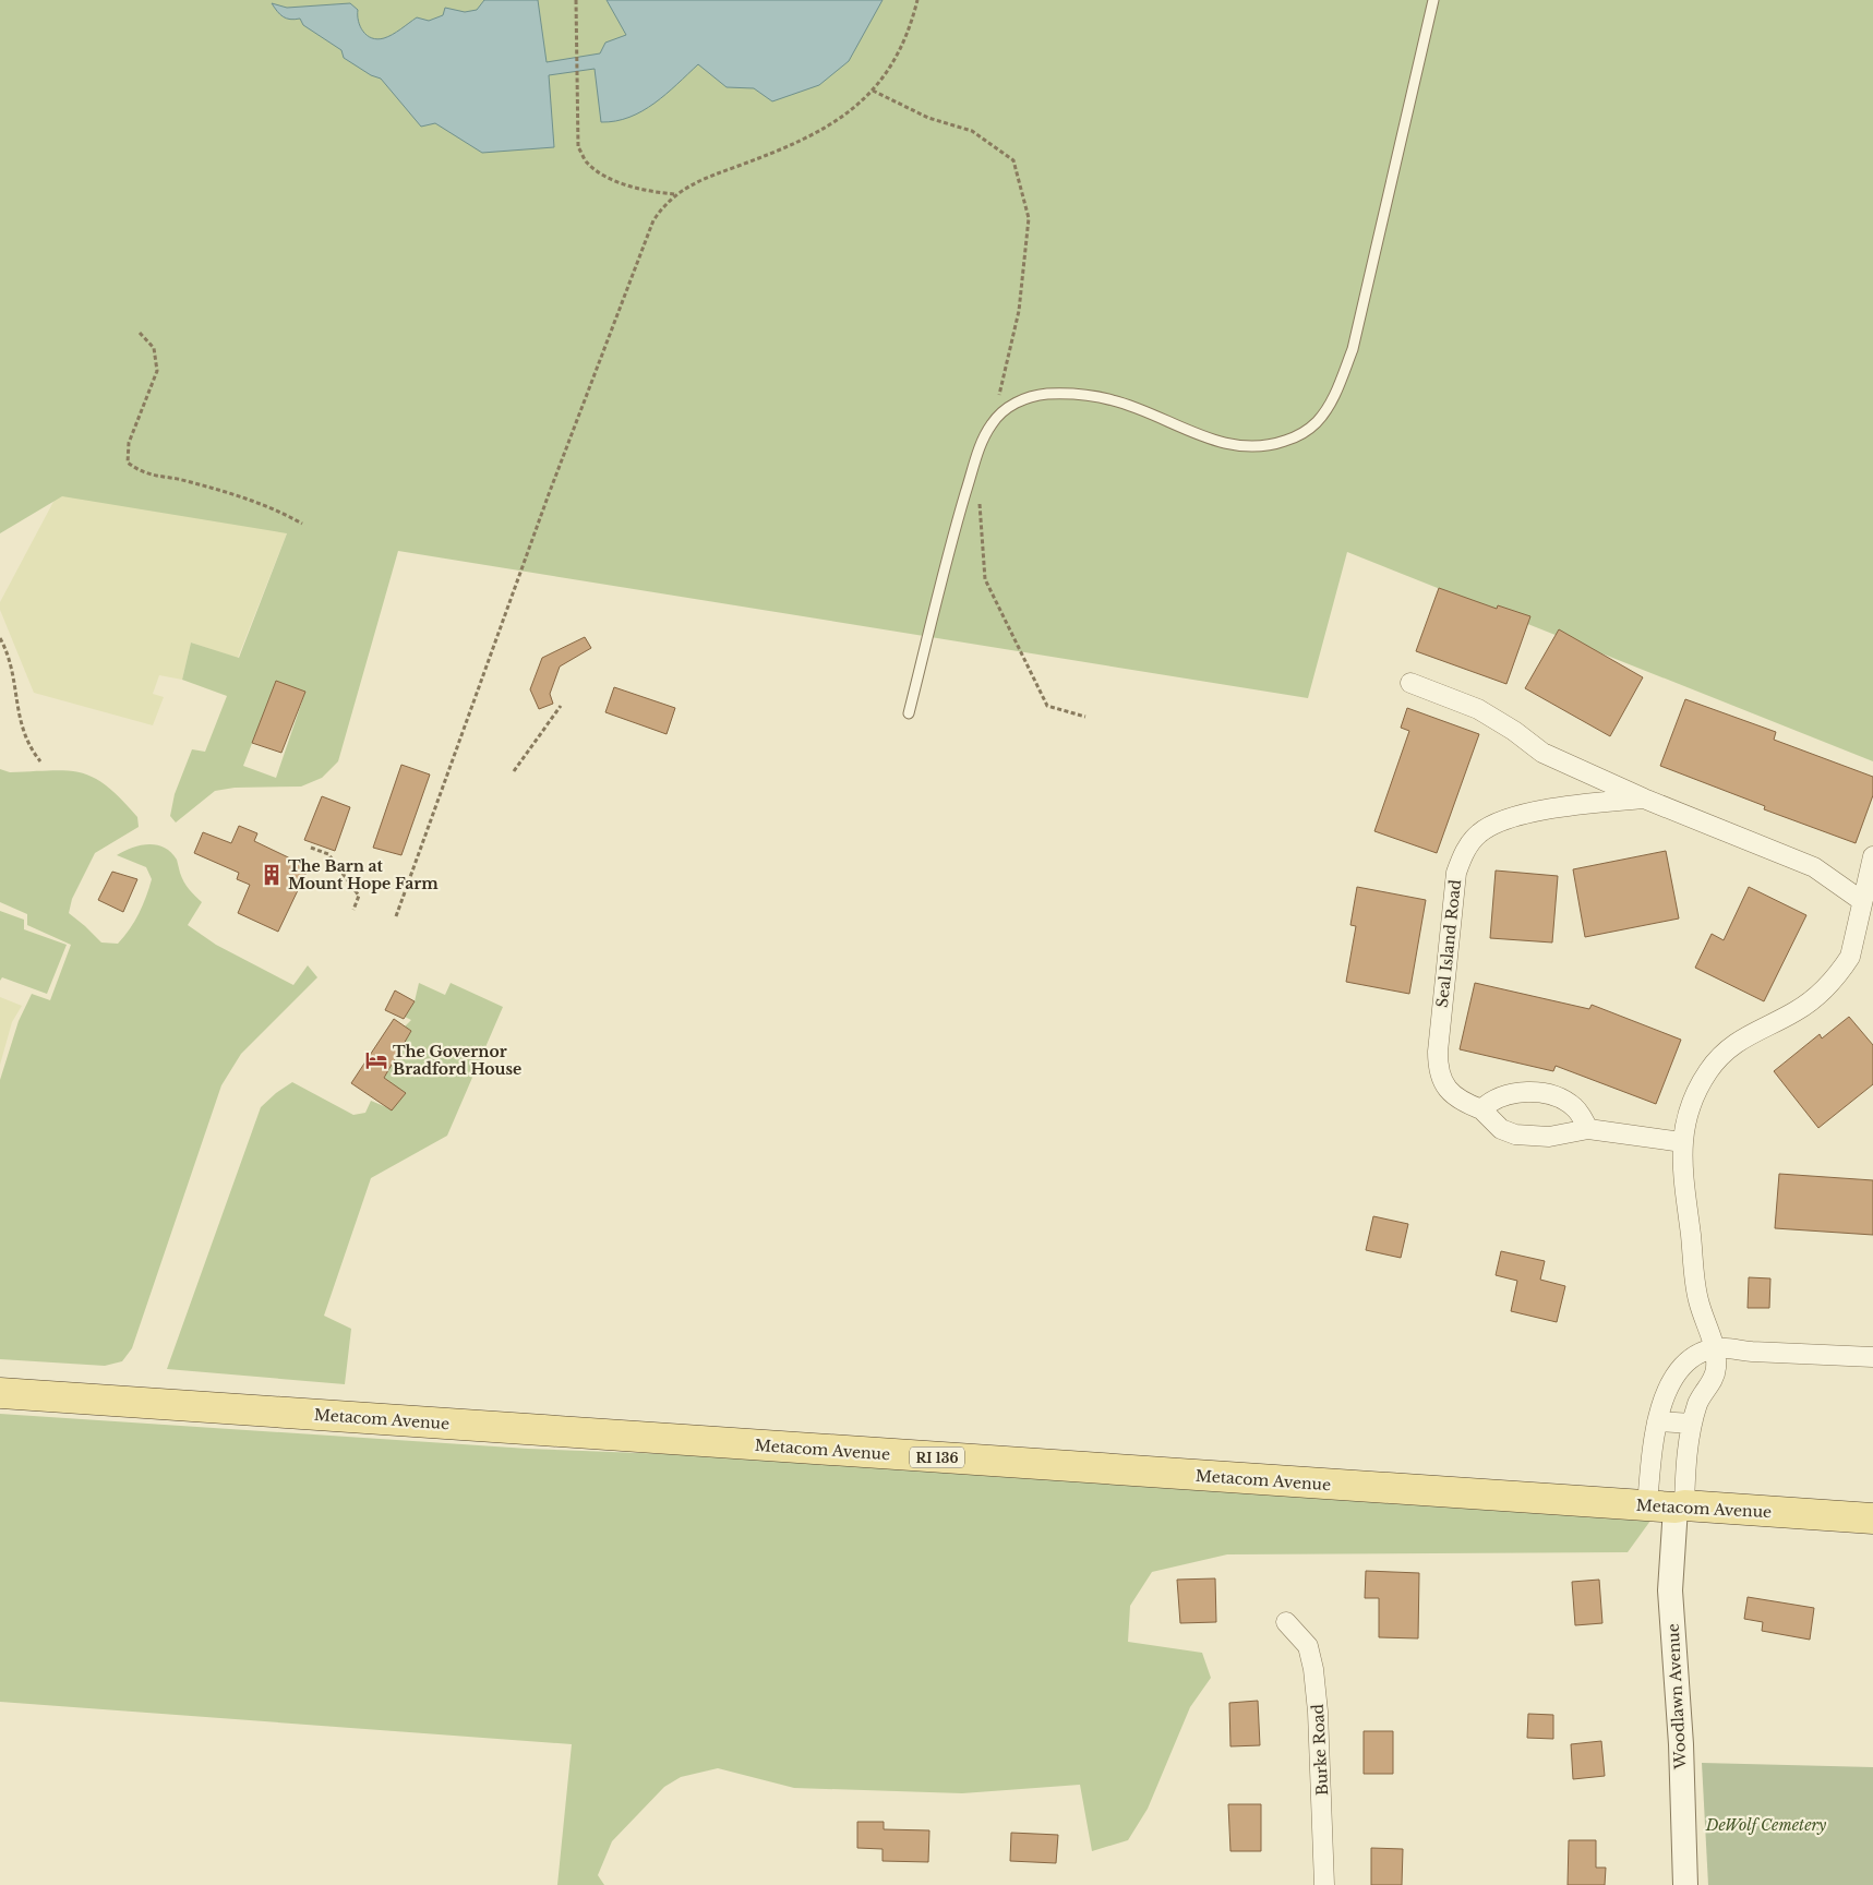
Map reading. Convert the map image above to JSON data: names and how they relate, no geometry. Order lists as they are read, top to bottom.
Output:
{
  "streets": {
    "main road": ["Metacom Avenue", "RI 136"],
    "street": ["Seal Island Road", "Woodlawn Avenue", "Burke Road"]
  },
  "crossings": [
    ["Metacom Avenue", "Woodlawn Avenue"]
  ],
  "parks": ["DeWolf Cemetery"],
  "places": {
    "building": ["The Barn at Mount Hope Farm"],
    "hotel": ["The Governor Bradford House"]
  }
}
